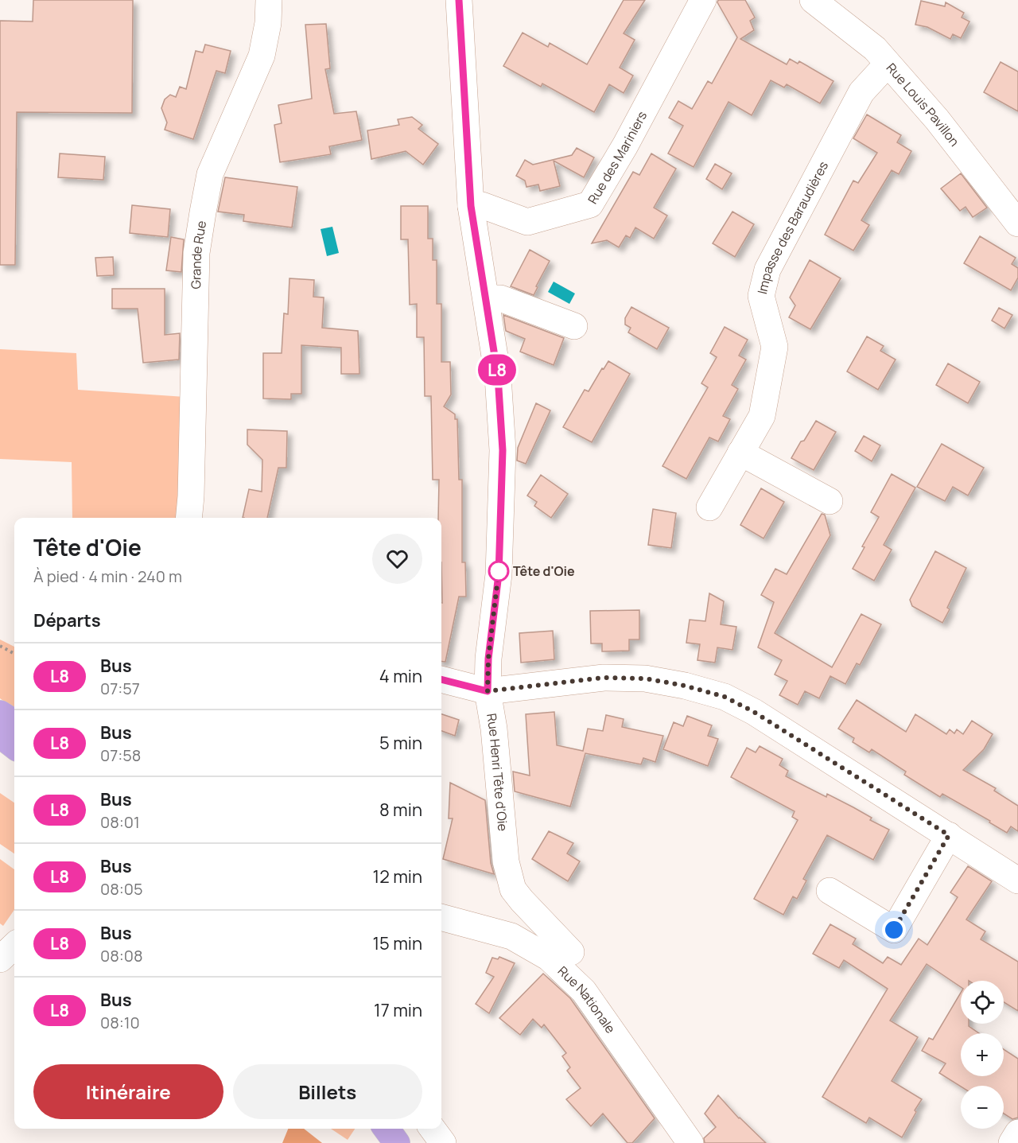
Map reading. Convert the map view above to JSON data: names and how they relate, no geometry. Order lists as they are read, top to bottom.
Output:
{
  "streets": {
    "street": [
      "Rue Louis Pavillon",
      "Rue des Mariniers",
      "Impasse des Baraudières",
      "Grande Rue",
      "Rue Henri Tête d'Oie",
      "Rue Nationale"
    ]
  },
  "crossings": [
    ["Rue Louis Pavillon", "Impasse des Baraudières"],
    ["Rue des Mariniers", "Rue Henri Tête d'Oie"]
  ],
  "places": ["Tête d'Oie"],
  "lines": ["bus line L8"],
  "page": {
    "on_map": "L8",
    "heading": [
      ["Tête d'Oie", "À pied · 4 min · 240 m"],
      "Départs"
    ],
    "list": [
      {
        "mark": "L8",
        "name": "Bus",
        "note": "07:57",
        "value": "4 min"
      },
      {
        "mark": "L8",
        "name": "Bus",
        "note": "07:58",
        "value": "5 min"
      },
      {
        "mark": "L8",
        "name": "Bus",
        "note": "08:01",
        "value": "8 min"
      },
      {
        "mark": "L8",
        "name": "Bus",
        "note": "08:05",
        "value": "12 min"
      },
      {
        "mark": "L8",
        "name": "Bus",
        "note": "08:08",
        "value": "15 min"
      },
      {
        "mark": "L8",
        "name": "Bus",
        "note": "08:10",
        "value": "17 min"
      }
    ],
    "map_buttons": ["+", "−"],
    "buttons": ["Itinéraire", "Billets"]
  }
}
